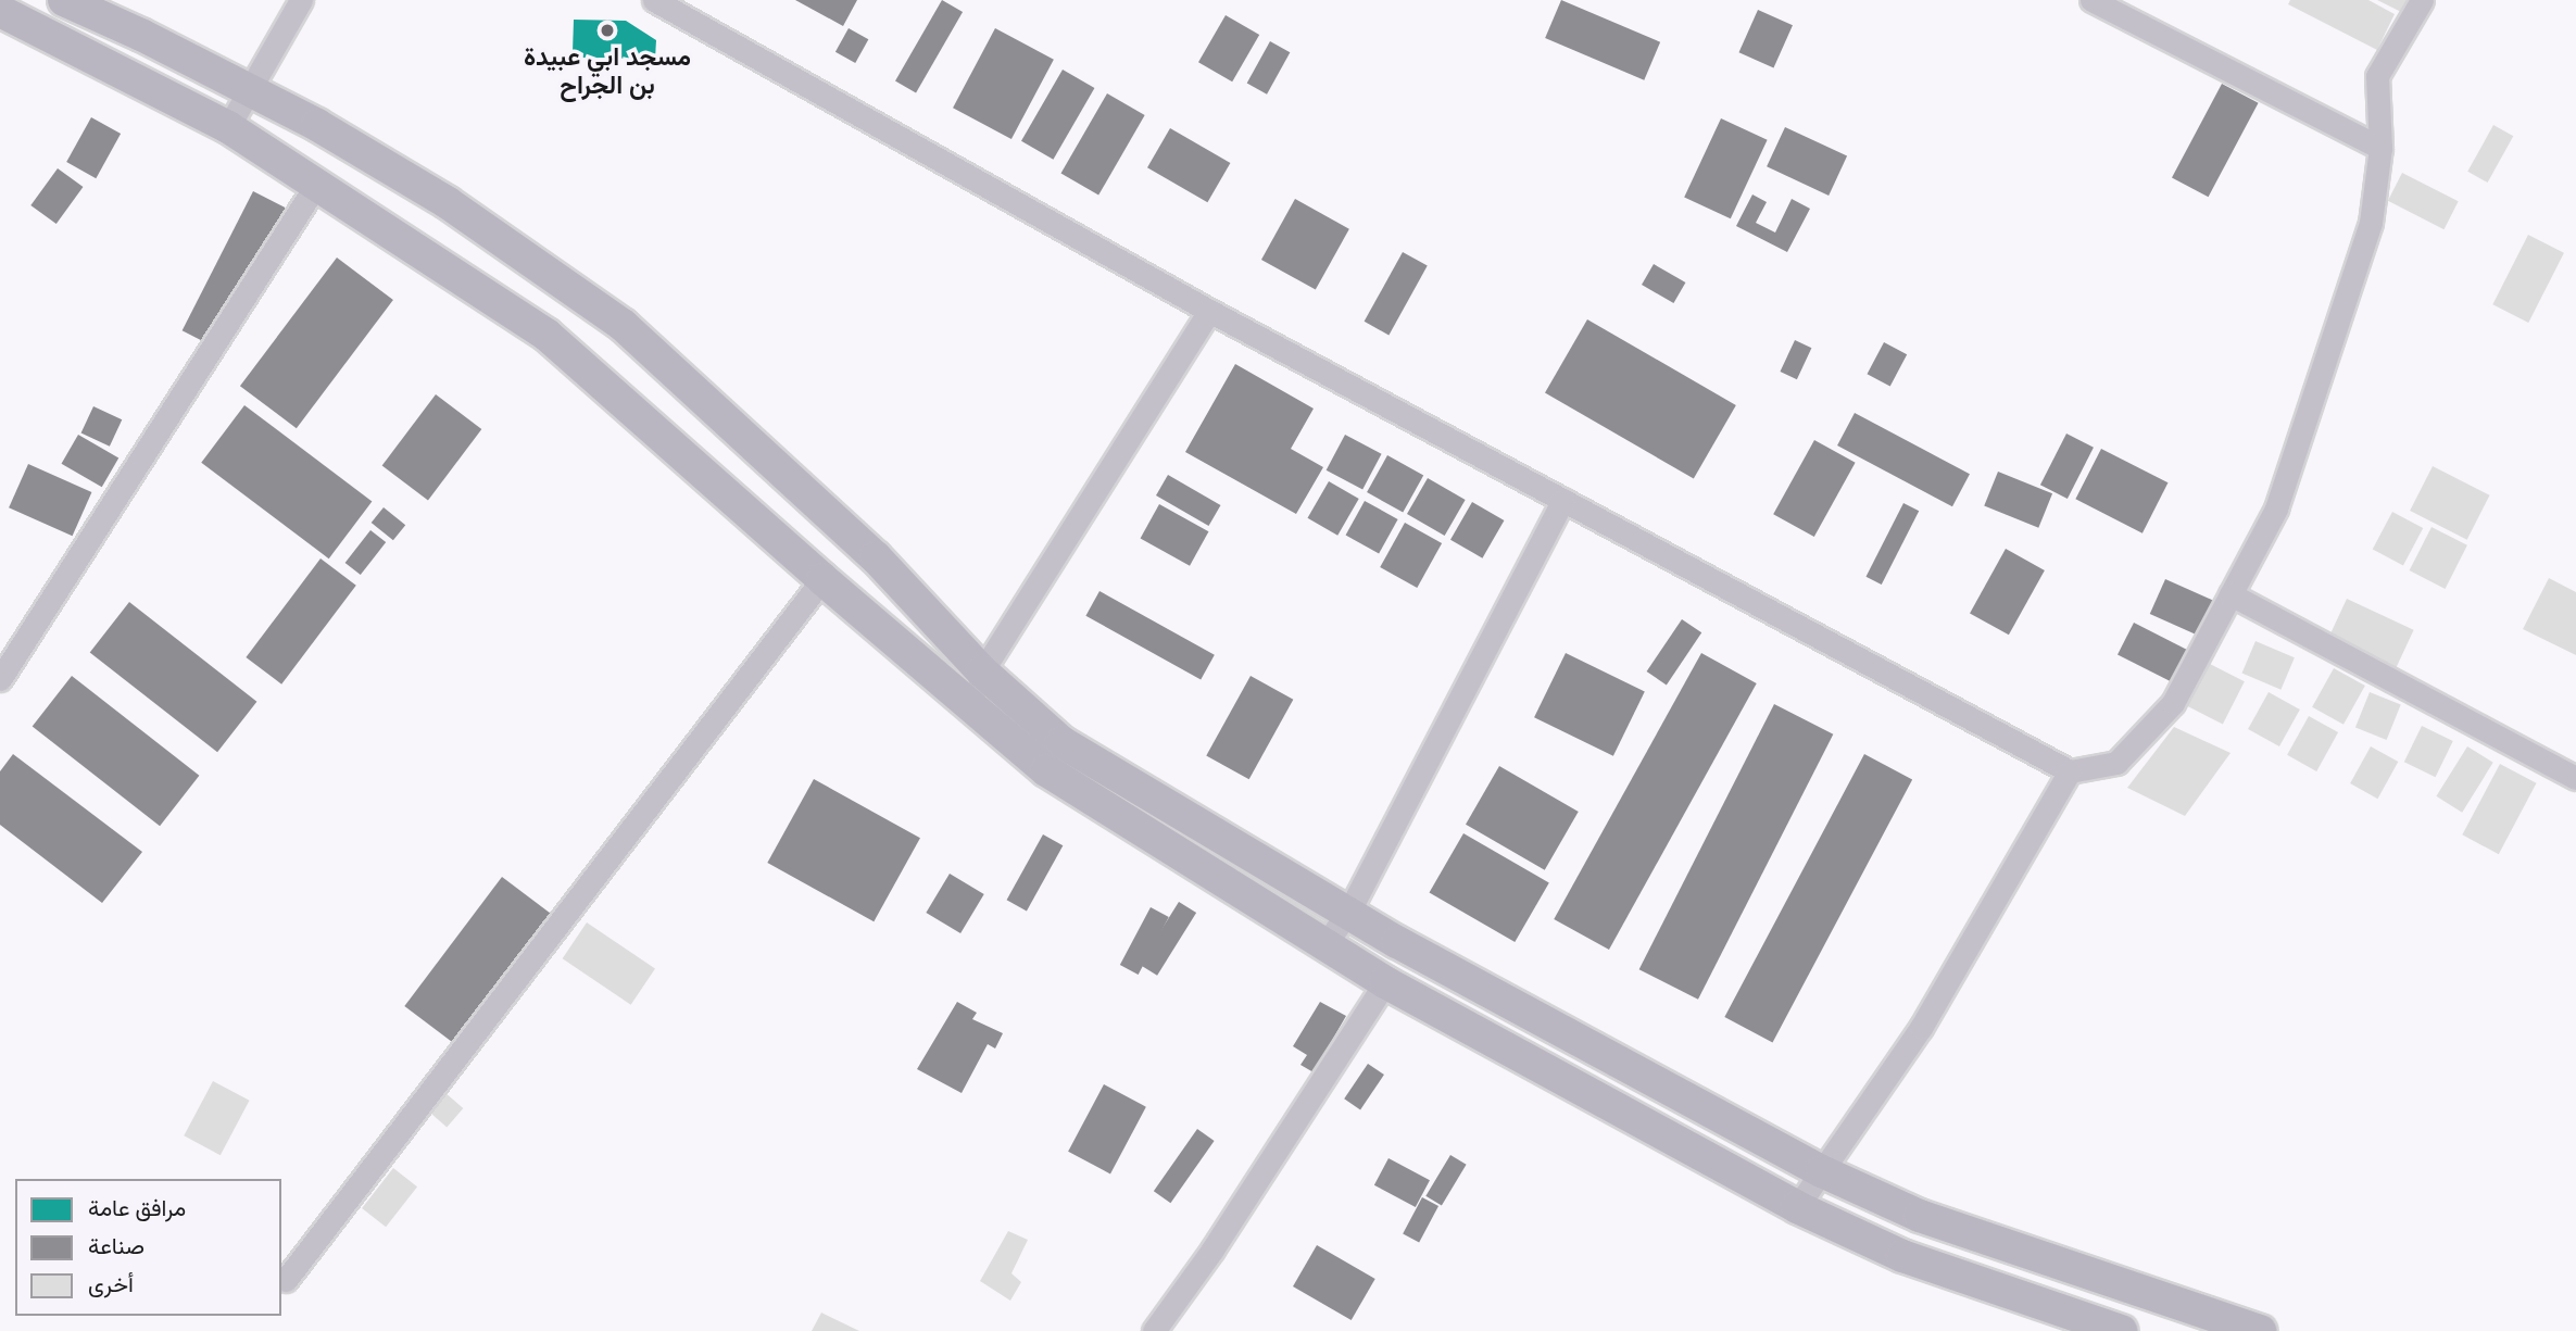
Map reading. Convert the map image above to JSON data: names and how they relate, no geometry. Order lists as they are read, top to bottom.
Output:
{
  "places": ["مسجد ابي عبيدة بن الجراح"],
  "legend": ["مرافق عامة", "صناعة", "أخرى"]
}
